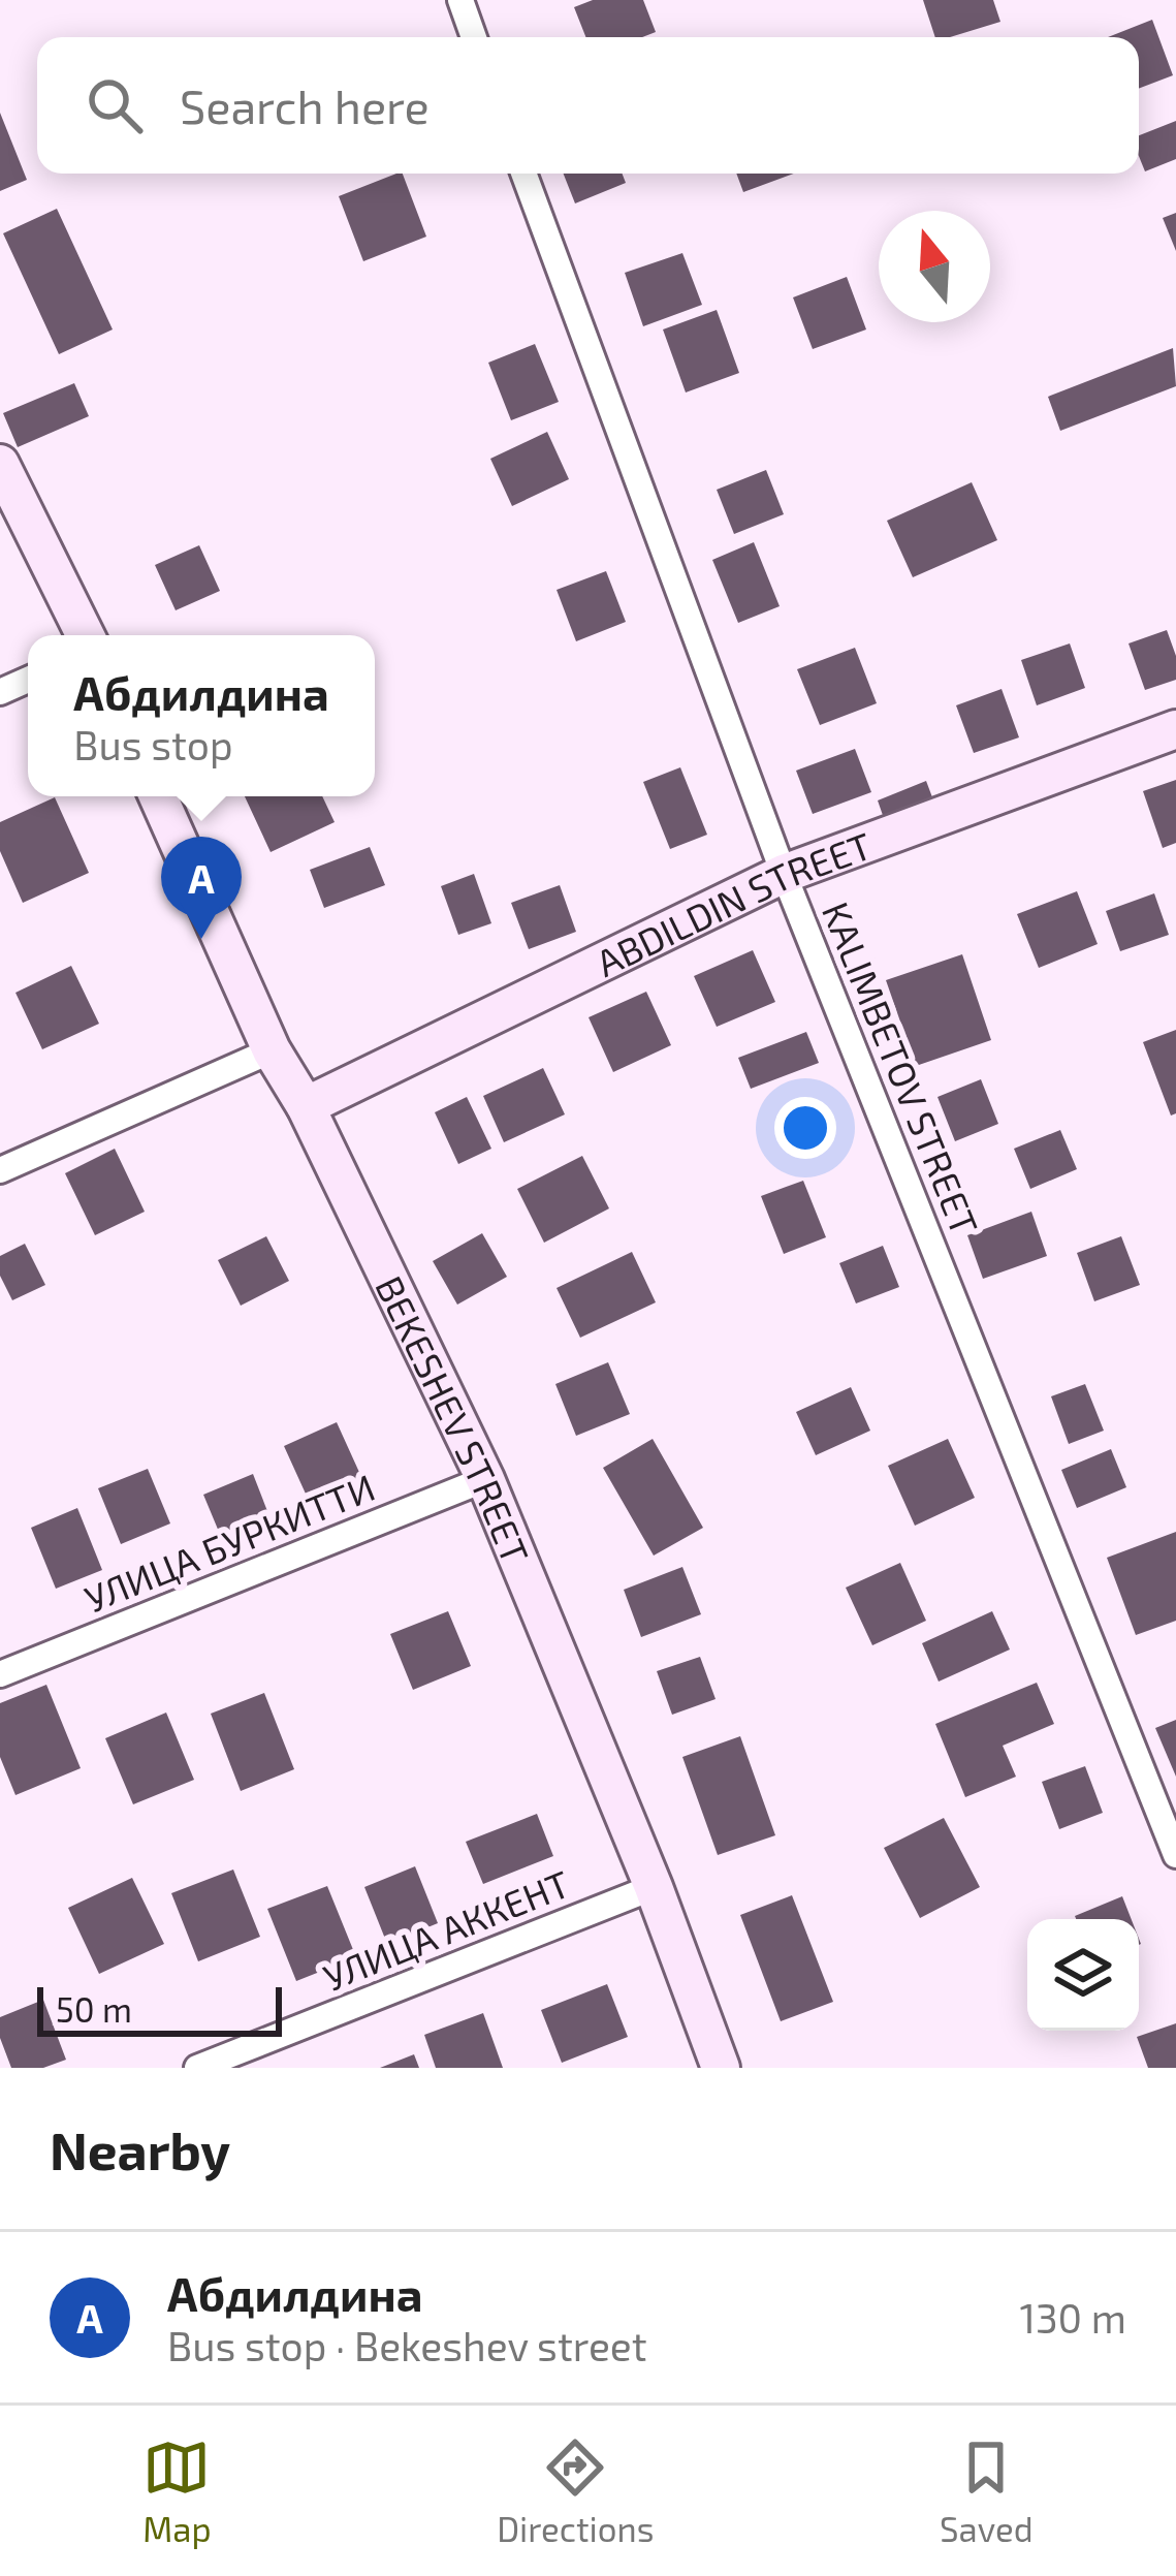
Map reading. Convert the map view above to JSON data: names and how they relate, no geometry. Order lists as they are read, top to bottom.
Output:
{
  "streets": {
    "main road": ["ABDILDIN STREET", "BEKESHEV STREET"],
    "street": ["KALIMBETOV STREET", "УЛИЦА БУРКИТТИ", "УЛИЦА АККЕНТ"]
  },
  "crossings": [
    ["ABDILDIN STREET", "KALIMBETOV STREET"],
    ["ABDILDIN STREET", "BEKESHEV STREET"],
    ["BEKESHEV STREET", "УЛИЦА БУРКИТТИ"],
    ["BEKESHEV STREET", "УЛИЦА АККЕНТ"]
  ],
  "scale_bar": "50 m",
  "north": "top",
  "page": {
    "search": "Search here",
    "popup": ["Абдилдина", "Bus stop"],
    "pins": "A",
    "scale": "50 m",
    "heading": "Nearby",
    "list": [
      {
        "mark": "A",
        "name": "Абдилдина",
        "note": "Bus stop · Bekeshev street",
        "value": "130 m"
      }
    ],
    "nav": ["Map", "Directions", "Saved"]
  }
}
